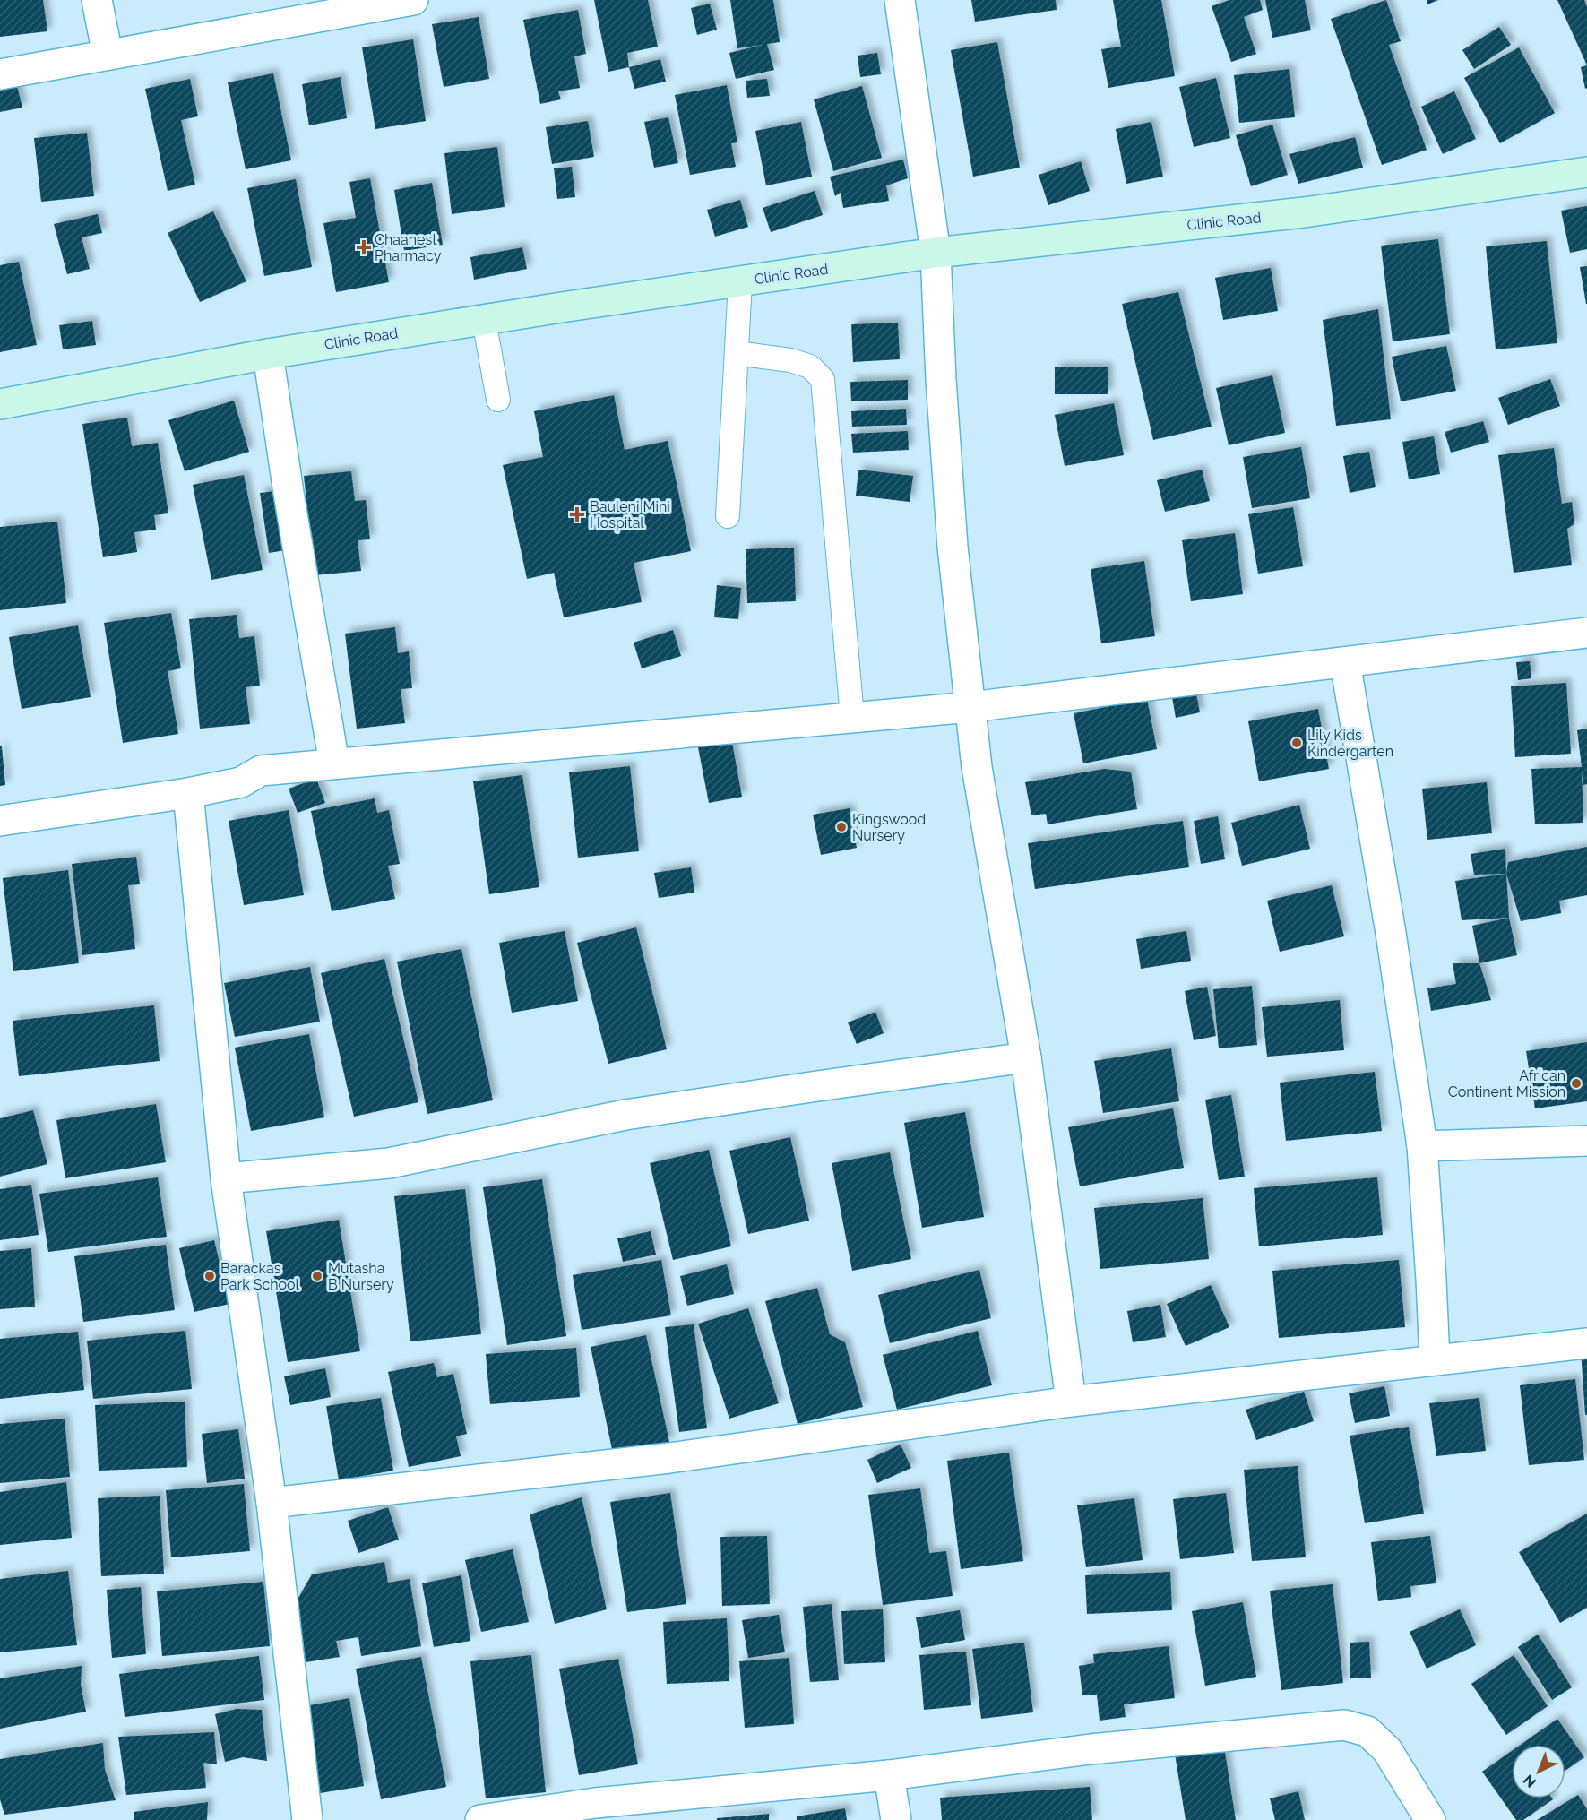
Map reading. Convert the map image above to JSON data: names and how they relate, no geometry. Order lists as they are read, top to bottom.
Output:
{
  "streets": {
    "street": ["Clinic Road"]
  },
  "places": {
    "health": ["Chaanest Pharmacy", "Bauleni Mini Hospital"],
    "other": [
      "Lily Kids Kindergarten",
      "Kingswood Nursery",
      "African Continent Mission",
      "Barackas Park School",
      "Mutasha B Nursery"
    ]
  },
  "north": "bottom left"
}
